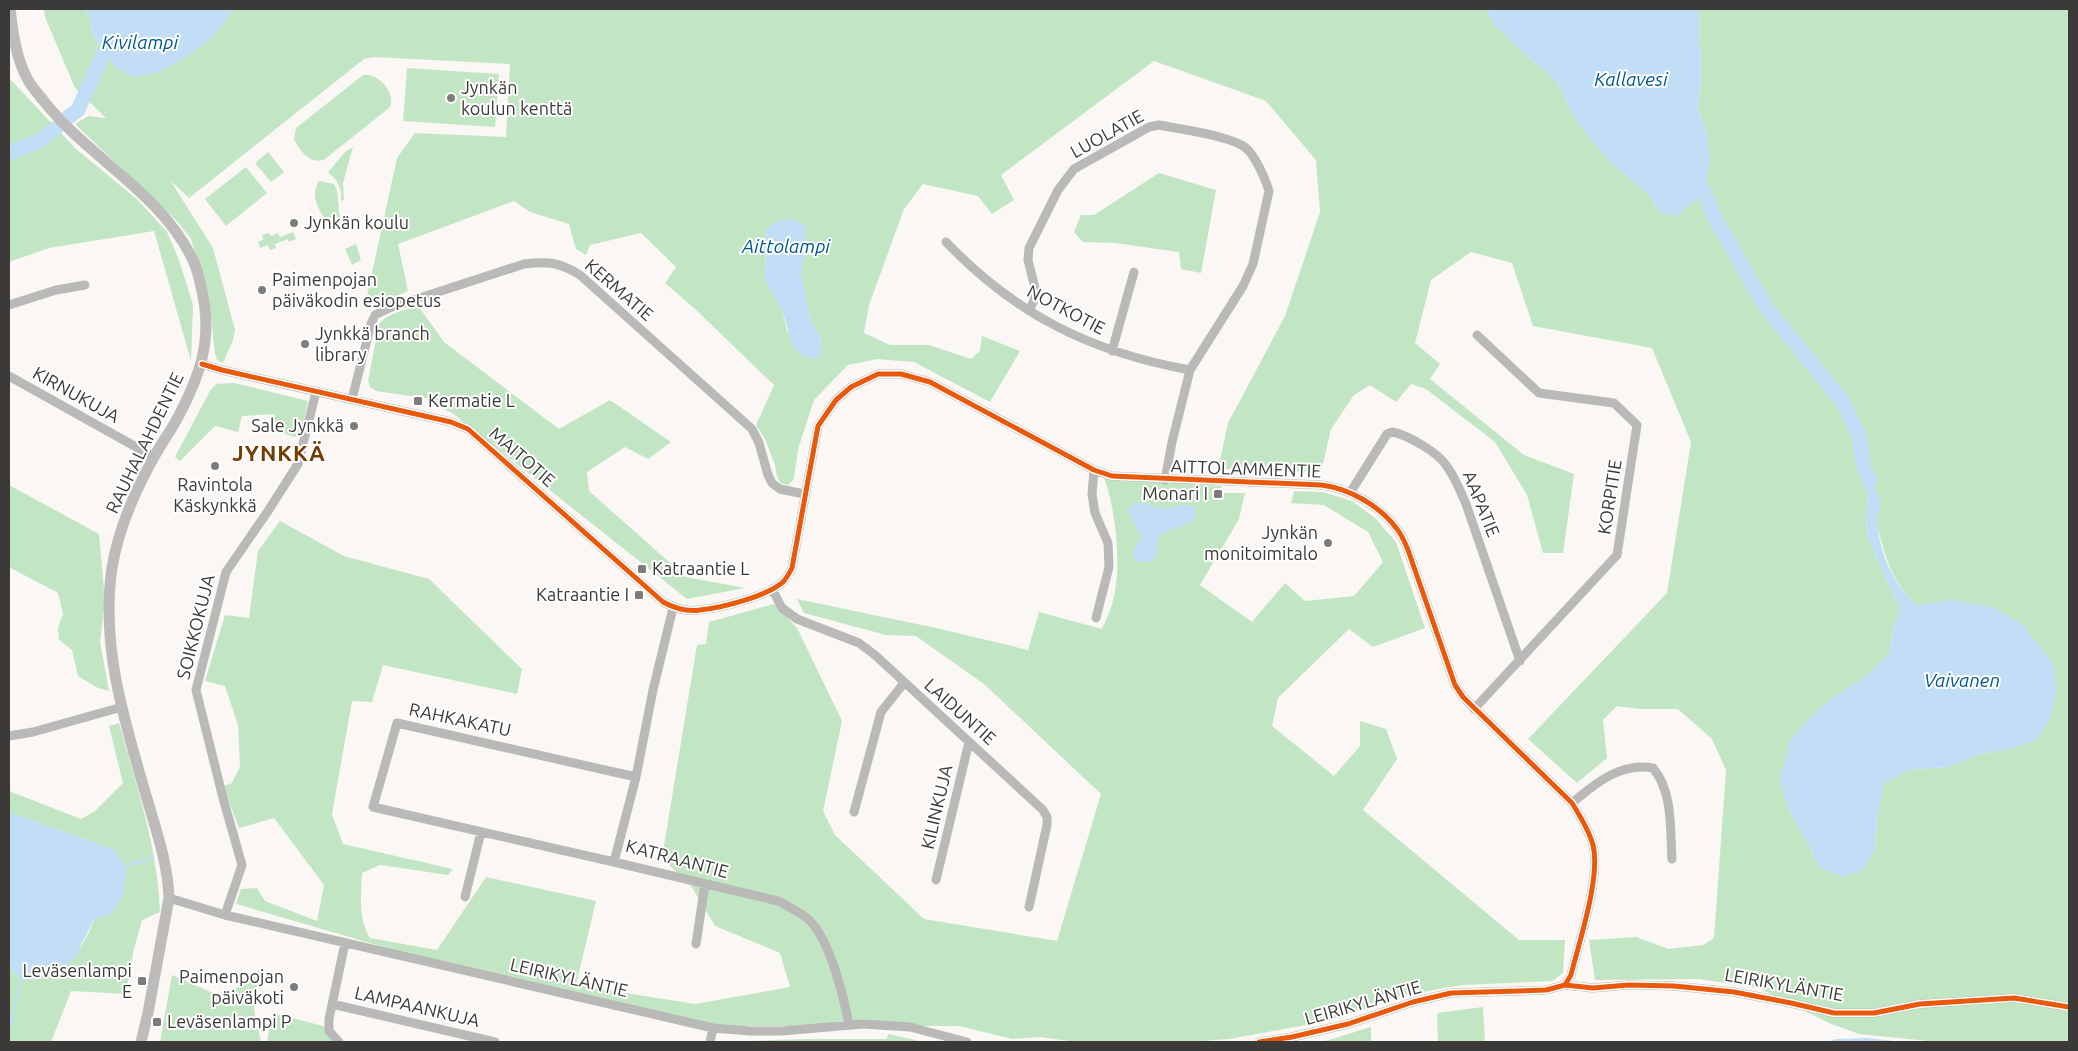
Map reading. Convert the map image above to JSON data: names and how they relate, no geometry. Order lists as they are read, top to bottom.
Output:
{
  "streets": {
    "main road": ["RAUHALAHDENTIE"],
    "street": [
      "LUOLATIE",
      "KERMATIE",
      "NOTKOTIE",
      "KIRNUKUJA",
      "MAITOTIE",
      "AITTOLAMMENTIE",
      "KORPITIE",
      "AAPATIE",
      "SOIKKOKUJA",
      "LAIDUNTIE",
      "RAHKAKATU",
      "KILINKUJA",
      "KATRAANTIE",
      "LEIRIKYLÄNTIE",
      "LAMPAANKUJA"
    ]
  },
  "crossings": [
    ["LUOLATIE", "NOTKOTIE"],
    ["LUOLATIE", "AITTOLAMMENTIE"],
    ["KERMATIE", "MAITOTIE"],
    ["KERMATIE", "AITTOLAMMENTIE"],
    ["KIRNUKUJA", "RAUHALAHDENTIE"],
    ["RAUHALAHDENTIE", "MAITOTIE"],
    ["RAUHALAHDENTIE", "LEIRIKYLÄNTIE"],
    ["MAITOTIE", "AITTOLAMMENTIE"],
    ["MAITOTIE", "SOIKKOKUJA"],
    ["MAITOTIE", "KATRAANTIE"],
    ["AITTOLAMMENTIE", "KORPITIE"],
    ["AITTOLAMMENTIE", "AAPATIE"],
    ["AITTOLAMMENTIE", "LAIDUNTIE"],
    ["AITTOLAMMENTIE", "KATRAANTIE"],
    ["AITTOLAMMENTIE", "LEIRIKYLÄNTIE"],
    ["KORPITIE", "AAPATIE"],
    ["SOIKKOKUJA", "LEIRIKYLÄNTIE"],
    ["LAIDUNTIE", "KILINKUJA"],
    ["RAHKAKATU", "KATRAANTIE"],
    ["KATRAANTIE", "LEIRIKYLÄNTIE"]
  ],
  "districts": ["JYNKKÄ"],
  "water": [
    "Kivilampi",
    "Kallavesi",
    "Aittolampi",
    "Vaivanen"
  ],
  "places": {
    "other": [
      "Jynkän koulun kenttä",
      "Jynkän koulu",
      "Paimenpojan päiväkodin esiopetus",
      "Jynkkä branch library",
      "Sale Jynkkä",
      "Ravintola Käskynkkä",
      "Jynkän monitoimitalo",
      "Paimenpojan päiväkoti"
    ],
    "transit": [
      "Kermatie L",
      "Monari I",
      "Katraantie L",
      "Katraantie I",
      "Leväsenlampi E",
      "Leväsenlampi P"
    ]
  }
}
